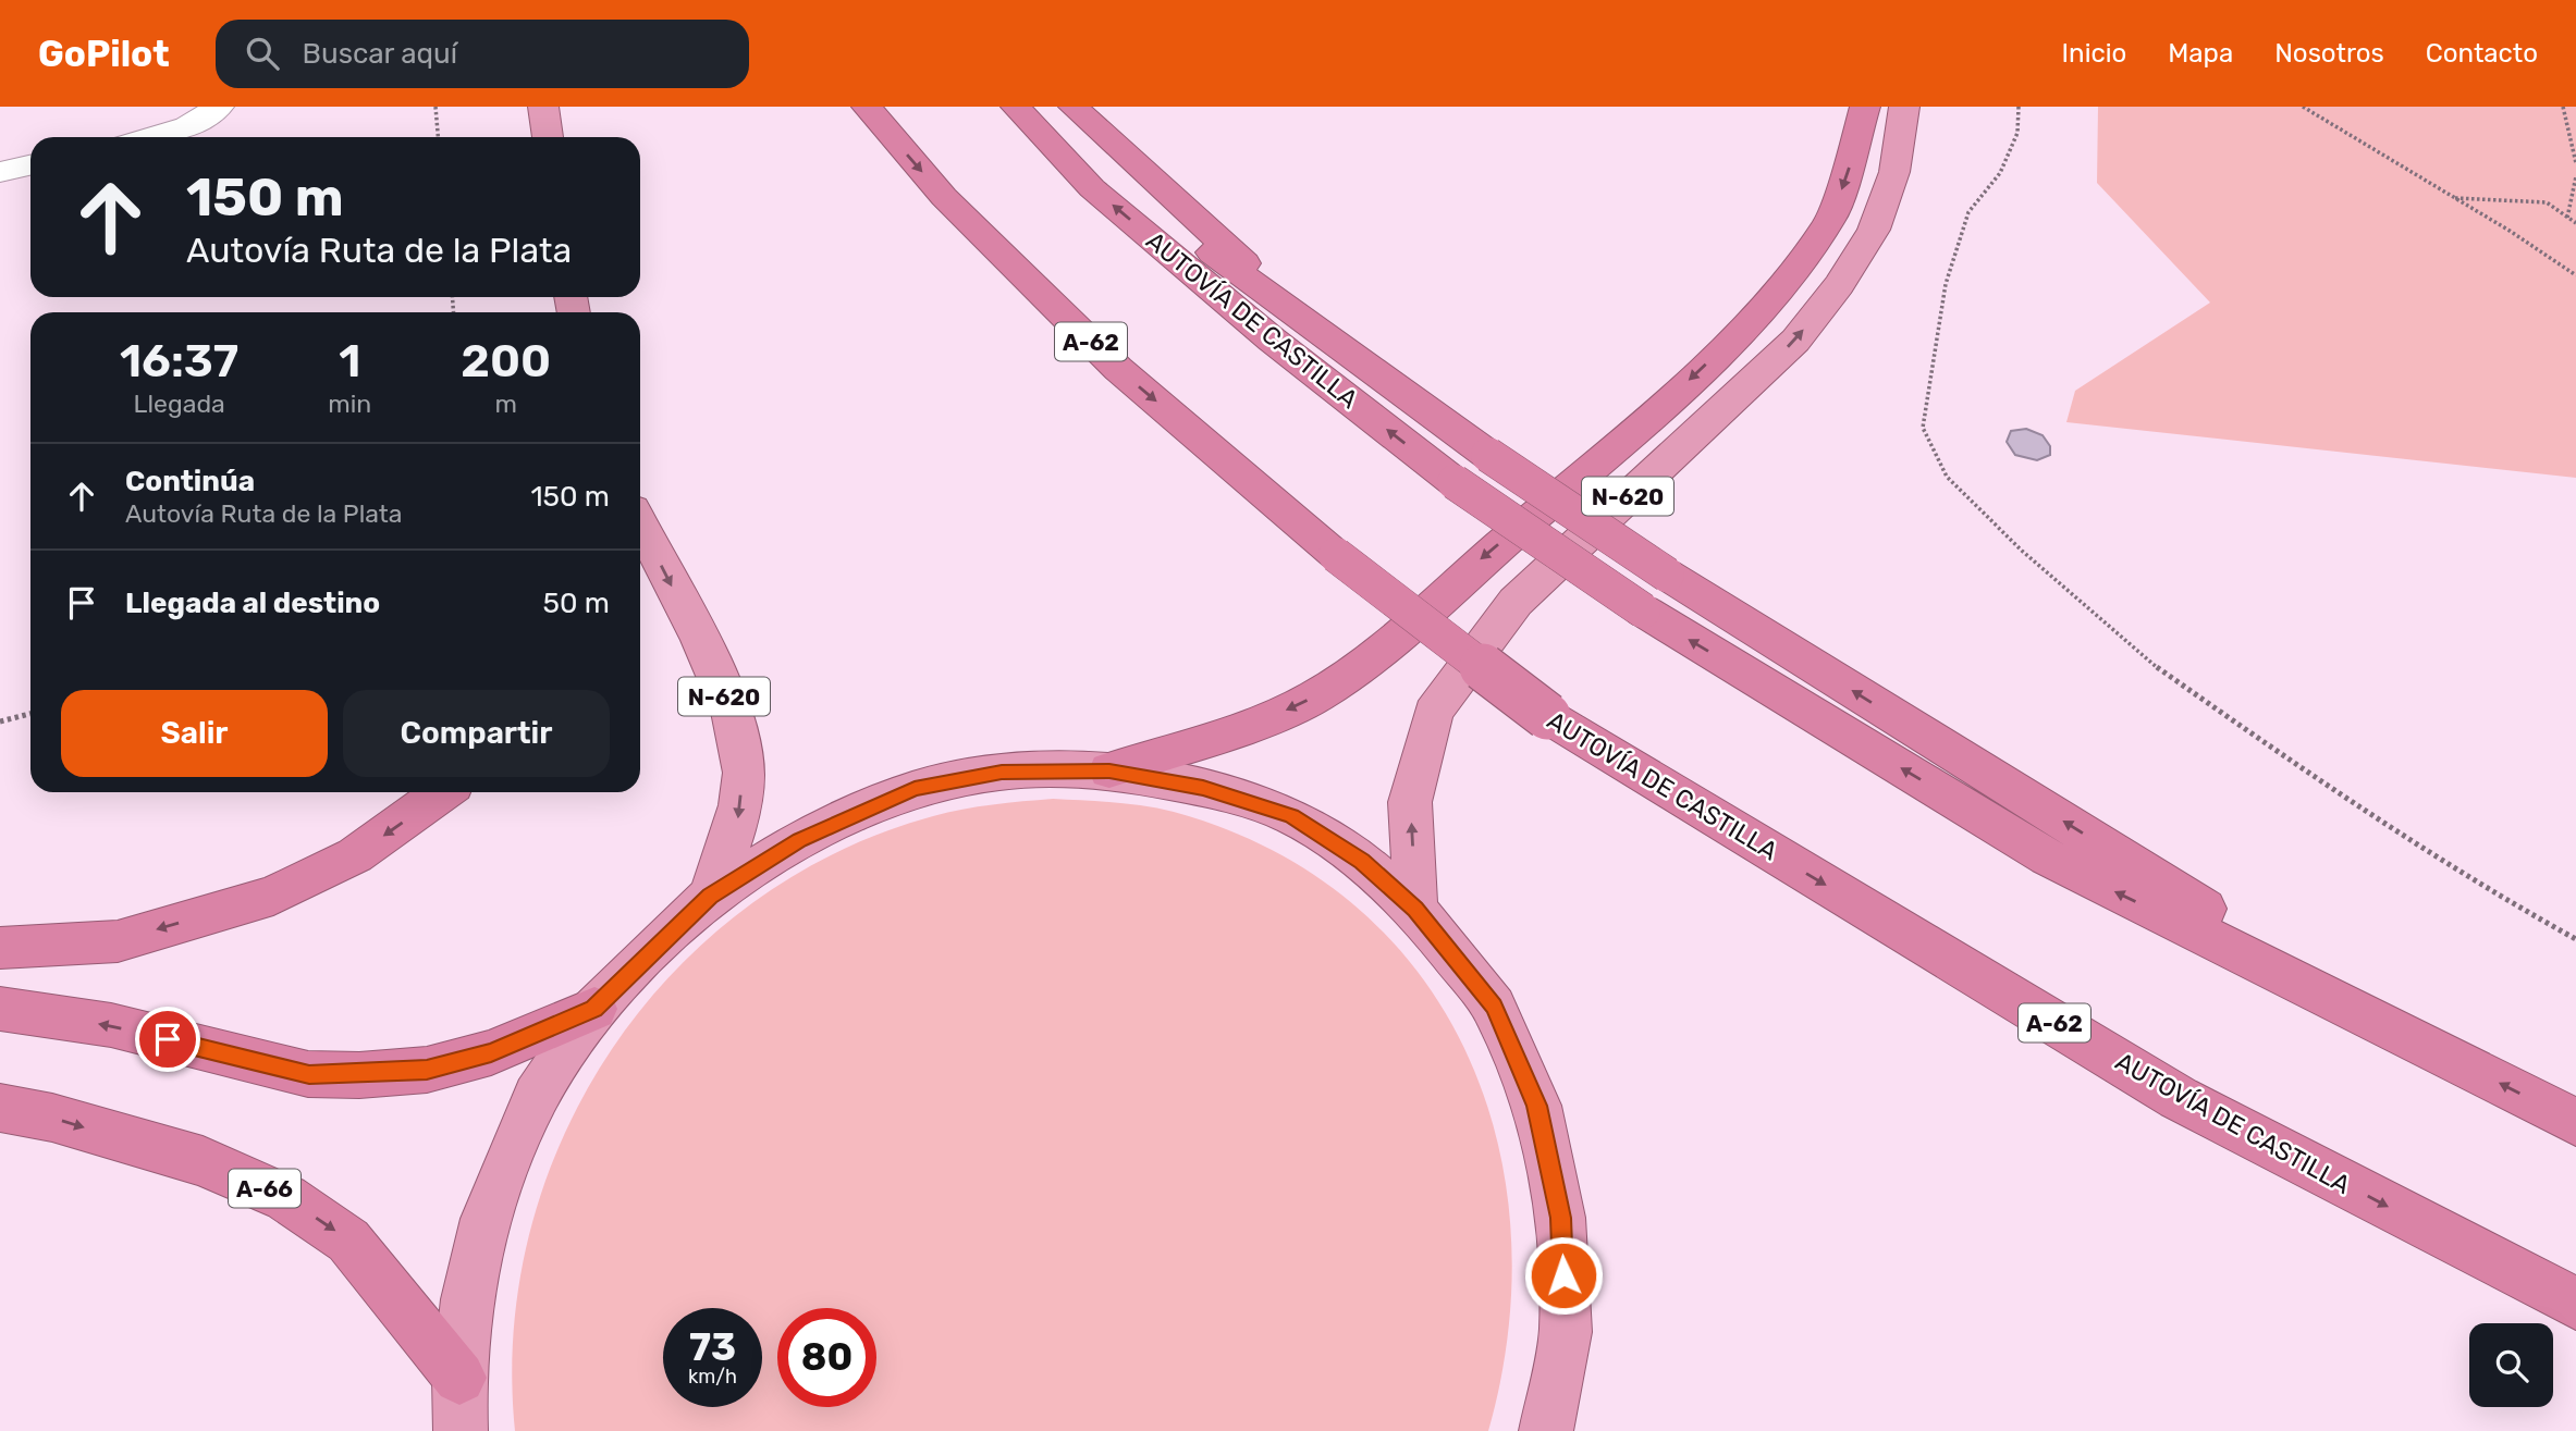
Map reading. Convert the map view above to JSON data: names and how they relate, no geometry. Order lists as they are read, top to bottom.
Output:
{
  "streets": {
    "highway": [
      "AUTOVÍA DE CASTILLA",
      "A-62",
      "N-620",
      "A-66"
    ]
  },
  "crossings": [
    ["N-620", "A-66"]
  ],
  "page": {
    "header": "GoPilot",
    "search": "Buscar aquí",
    "nav": [
      "Inicio",
      "Mapa",
      "Nosotros",
      "Contacto"
    ],
    "turn": ["150 m", "Autovía Ruta de la Plata"],
    "eta": [
      "16:37",
      "Llegada",
      "1",
      "min",
      "200",
      "m"
    ],
    "list": [
      {
        "name": "Continúa",
        "note": "Autovía Ruta de la Plata",
        "value": "150 m"
      },
      {
        "name": "Llegada al destino",
        "value": "50 m"
      }
    ],
    "buttons": ["Salir", "Compartir"],
    "speed": "73 km/h",
    "limit": "80"
  }
}
